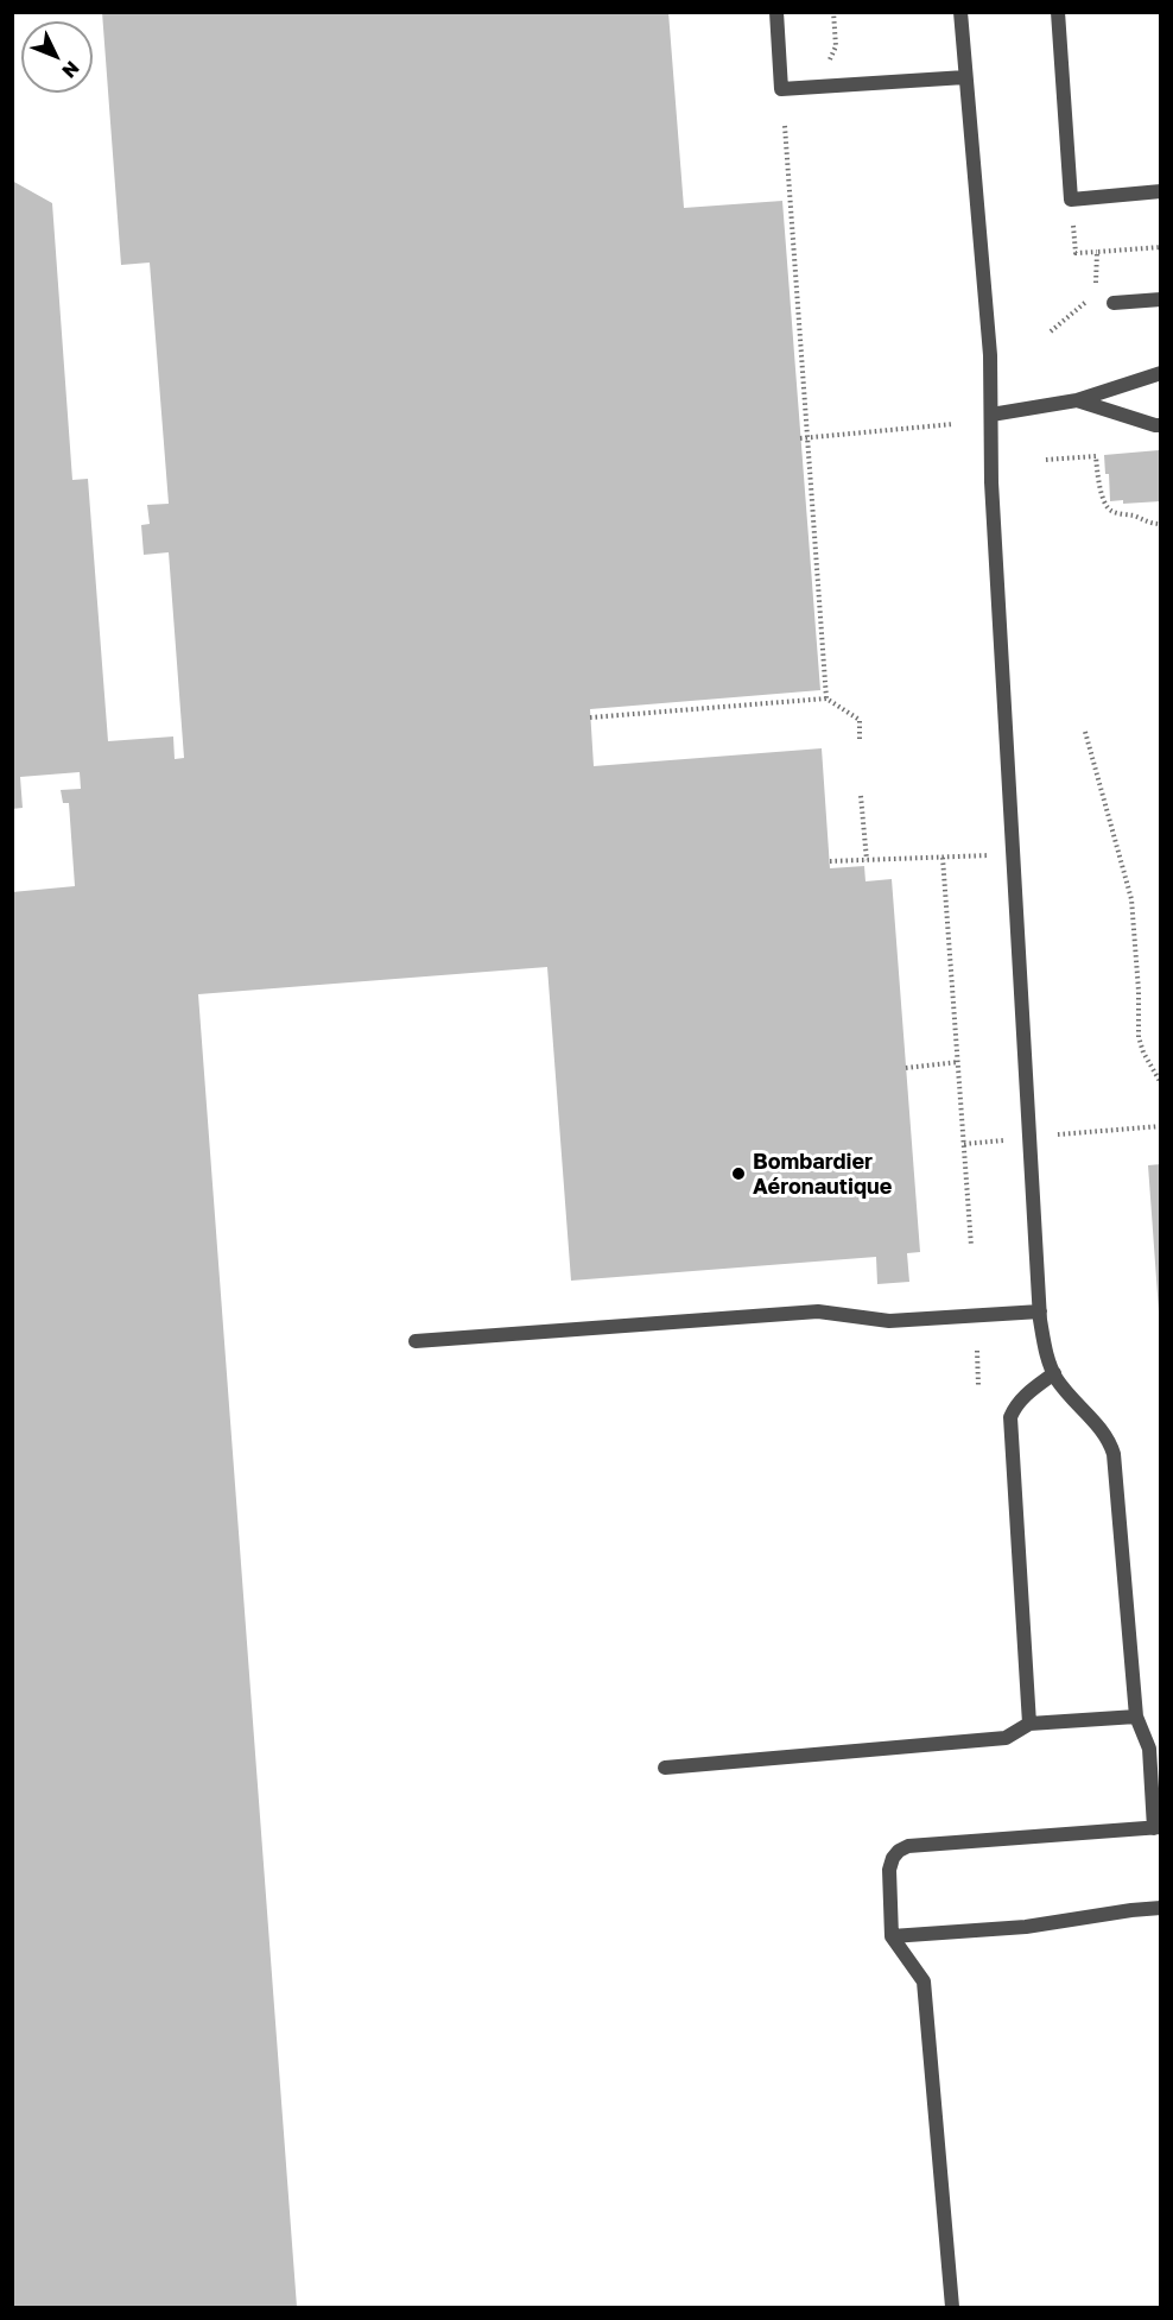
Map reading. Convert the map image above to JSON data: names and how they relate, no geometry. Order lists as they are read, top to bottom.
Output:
{
  "places": ["Bombardier Aéronautique"],
  "north": "bottom right"
}
